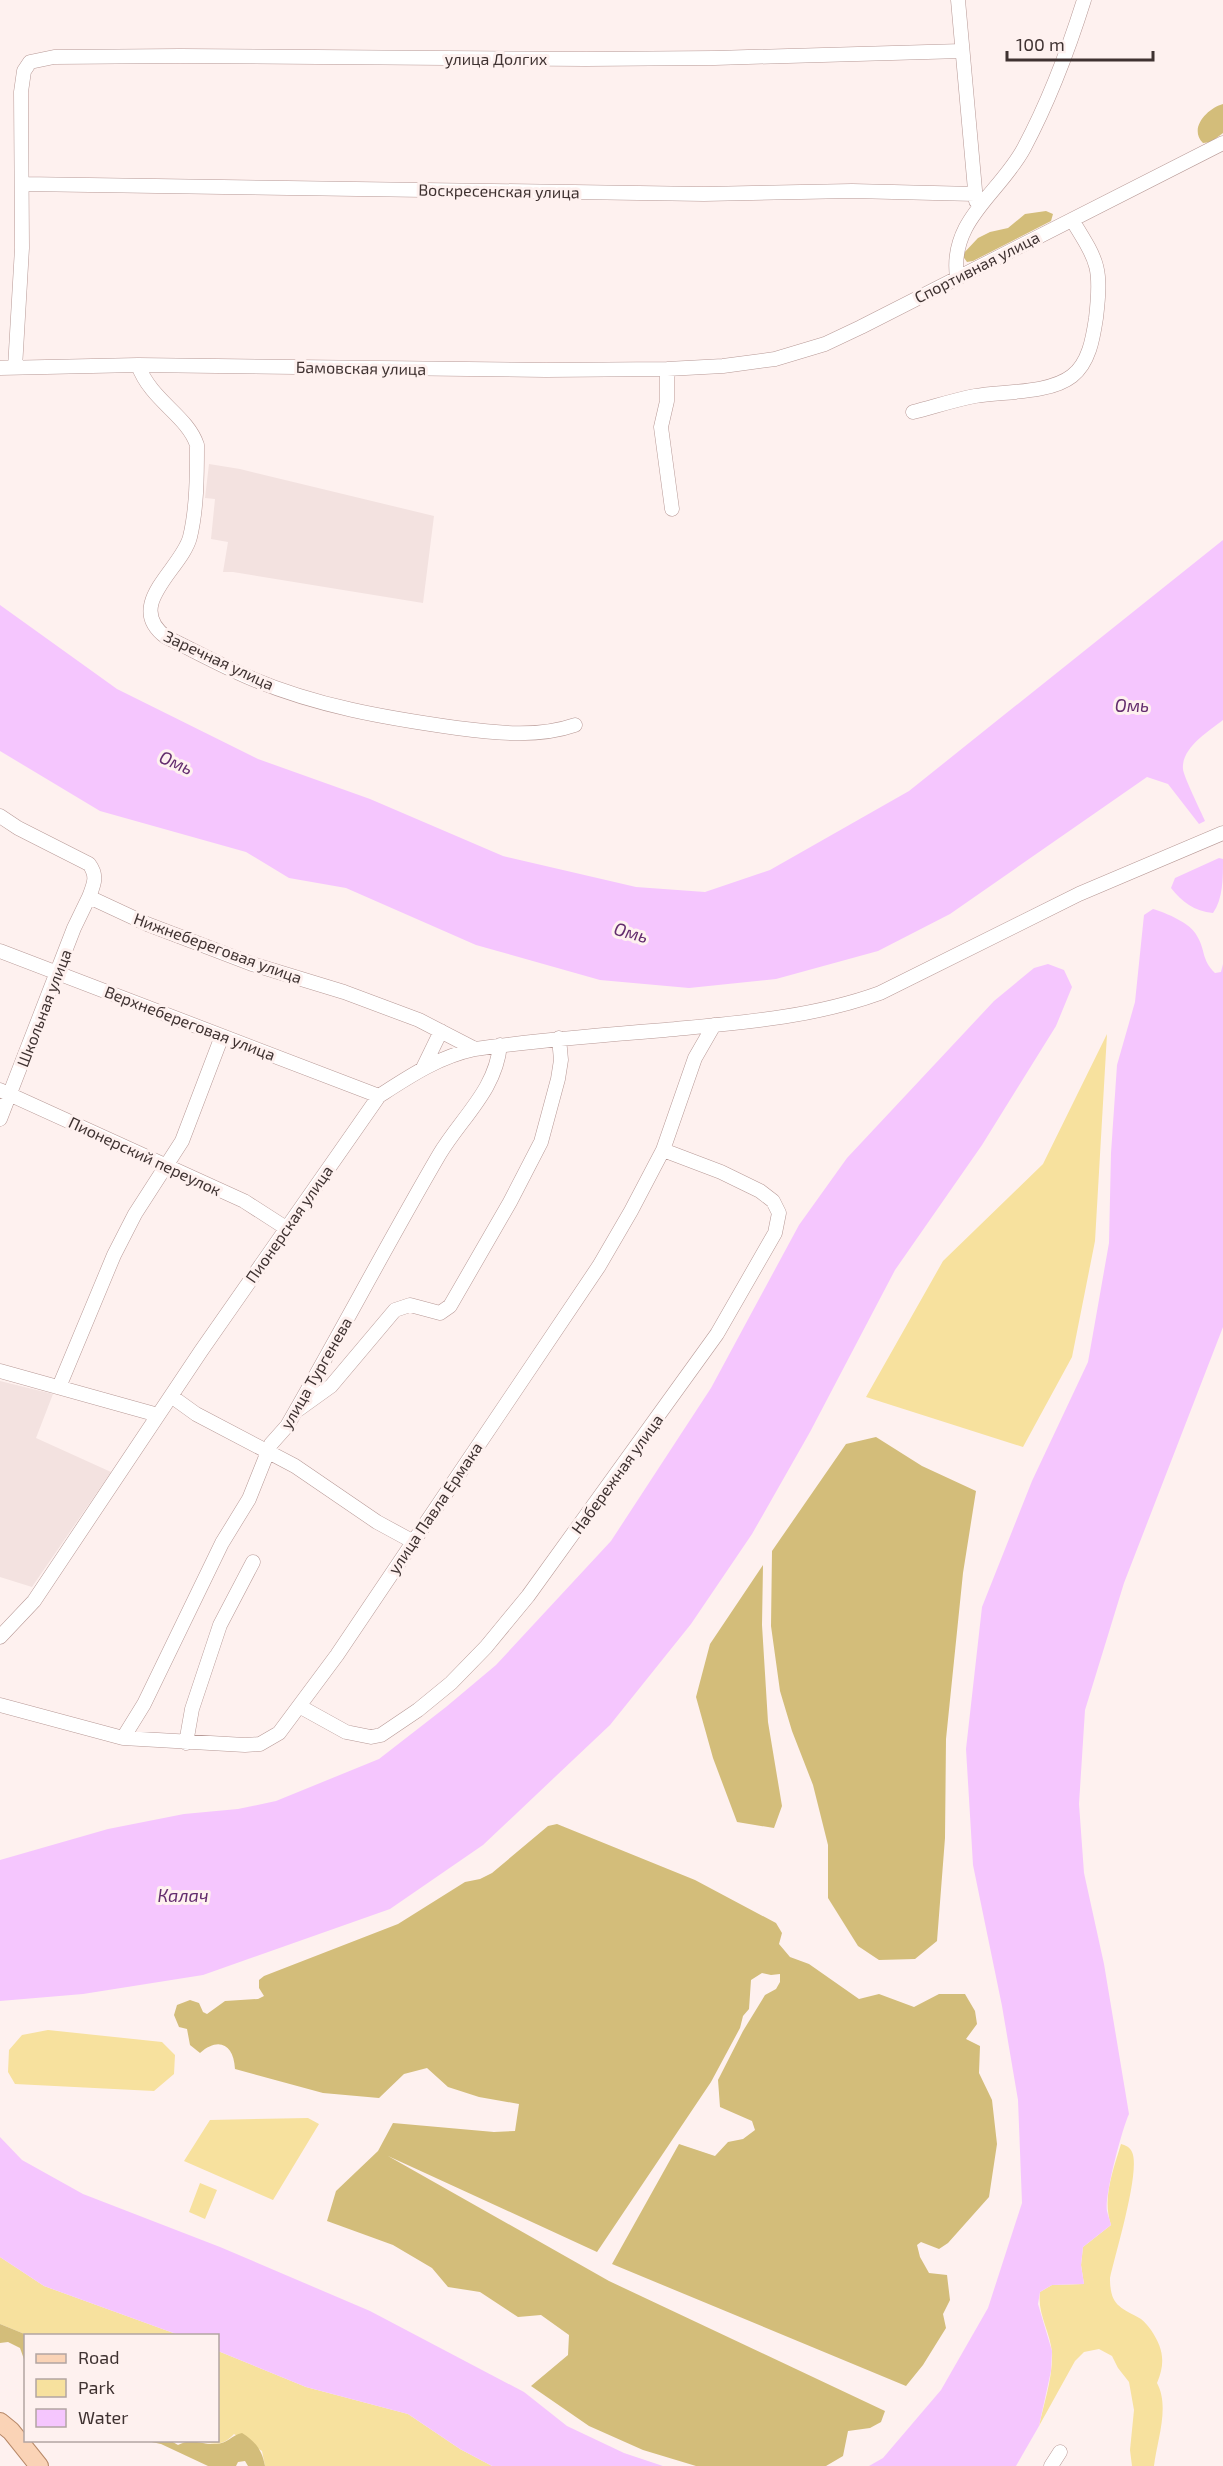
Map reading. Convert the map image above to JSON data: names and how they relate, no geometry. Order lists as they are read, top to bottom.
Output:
{
  "streets": {
    "street": [
      "улица Долгих",
      "Воскресенская улица",
      "Спортивная улица",
      "Бамовская улица",
      "Заречная улица",
      "Нижнебереговая улица",
      "Школьная улица",
      "Верхнебереговая улица",
      "Пионерский переулок",
      "Пионерская улица",
      "улица Тургенева",
      "Набережная улица",
      "улица Павла Ермака"
    ]
  },
  "crossings": [
    ["улица Долгих", "Воскресенская улица"],
    ["Спортивная улица", "Бамовская улица"],
    ["Бамовская улица", "Заречная улица"],
    ["Нижнебереговая улица", "Школьная улица"],
    ["Нижнебереговая улица", "Пионерская улица"],
    ["Школьная улица", "Верхнебереговая улица"],
    ["Школьная улица", "Пионерский переулок"],
    ["Верхнебереговая улица", "Пионерская улица"],
    ["Пионерский переулок", "Пионерская улица"],
    ["Пионерская улица", "улица Тургенева"],
    ["Пионерская улица", "улица Павла Ермака"],
    ["улица Тургенева", "улица Павла Ермака"],
    ["Набережная улица", "улица Павла Ермака"]
  ],
  "water": ["Омь", "Калач"],
  "legend": ["Road", "Park", "Water"],
  "scale_bar": "100 m"
}
